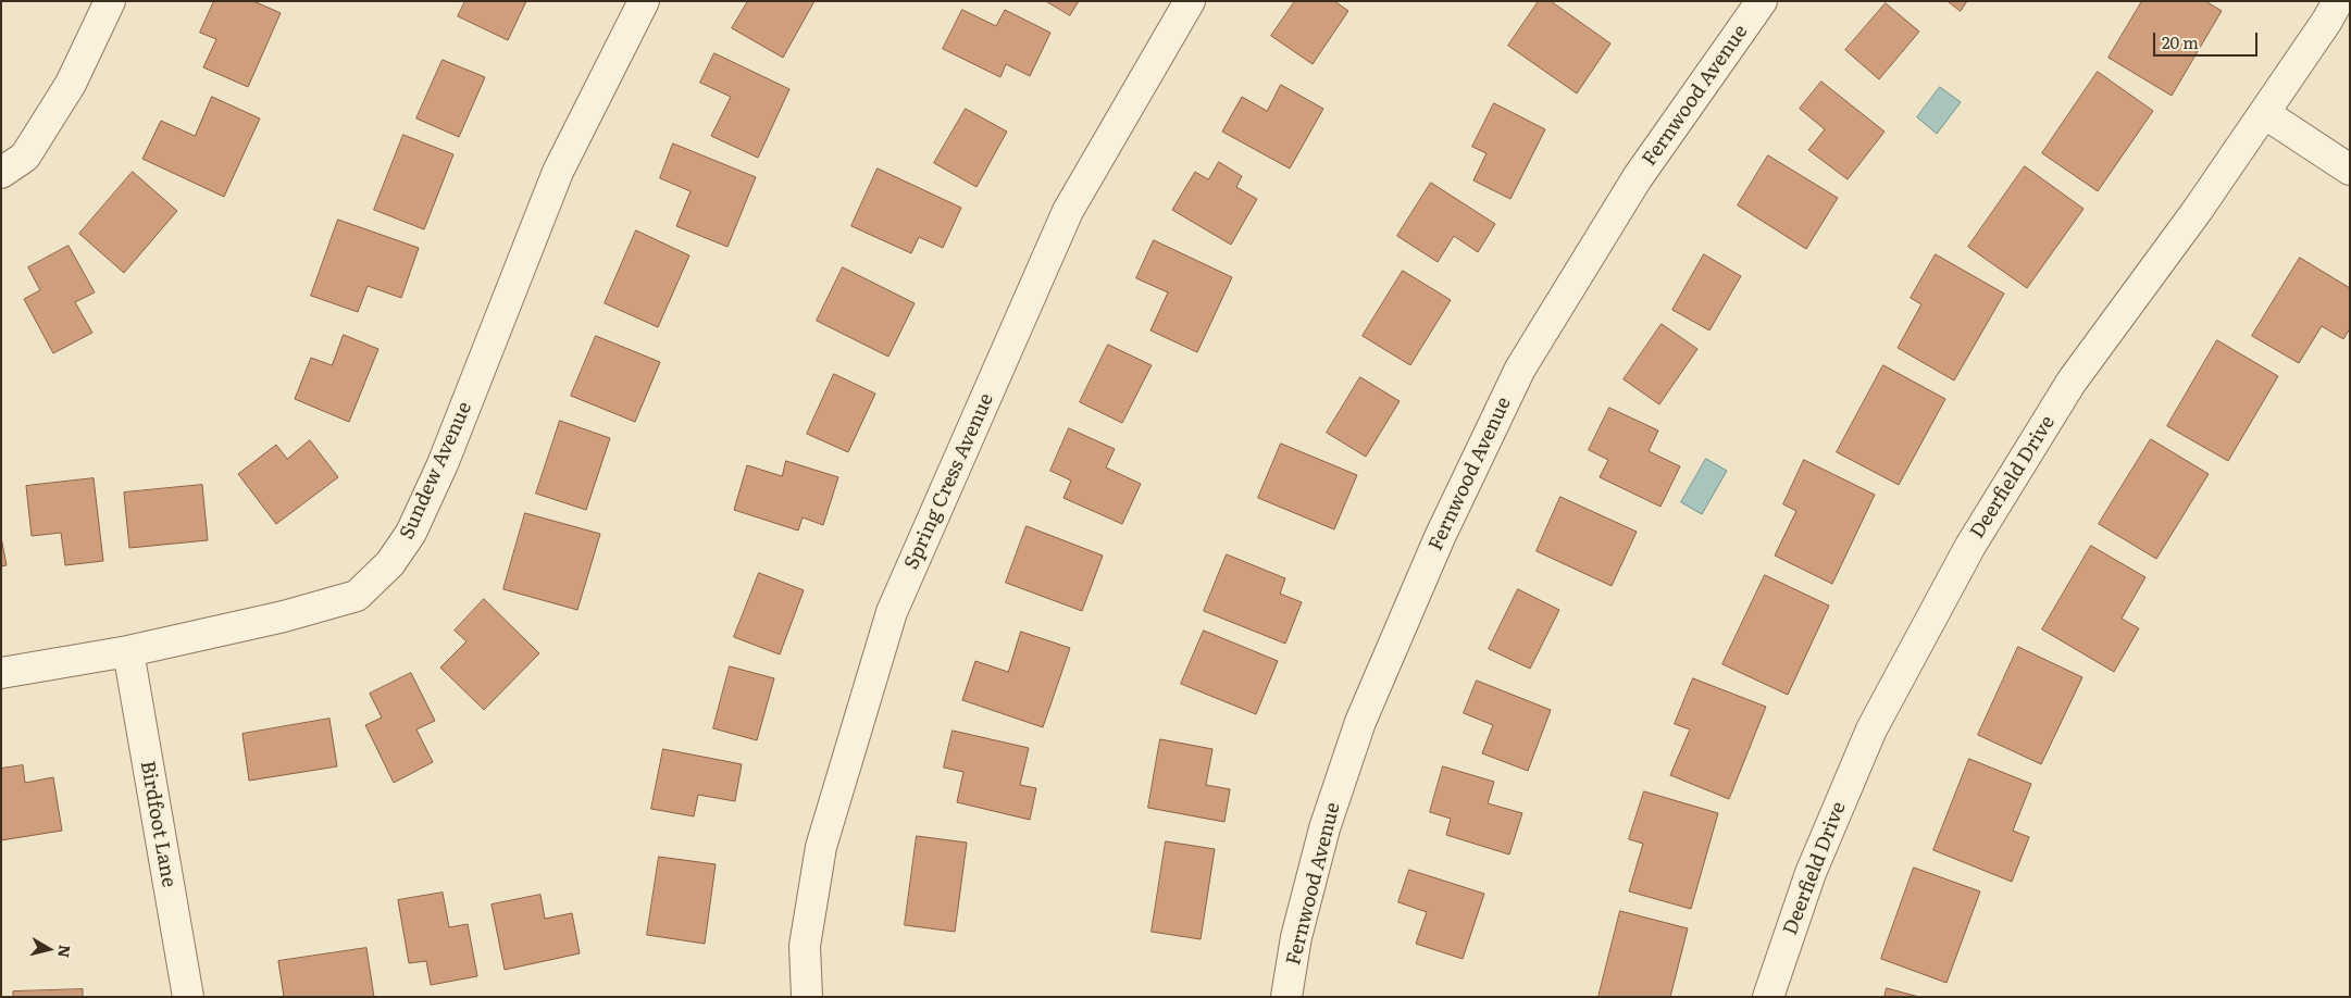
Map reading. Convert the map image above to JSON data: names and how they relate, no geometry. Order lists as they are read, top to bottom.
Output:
{
  "streets": {
    "street": [
      "Fernwood Avenue",
      "Sundew Avenue",
      "Deerfield Drive",
      "Spring Cress Avenue",
      "Birdfoot Lane"
    ]
  },
  "crossings": [
    ["Sundew Avenue", "Birdfoot Lane"]
  ],
  "scale_bar": "20 m",
  "north": "right"
}
